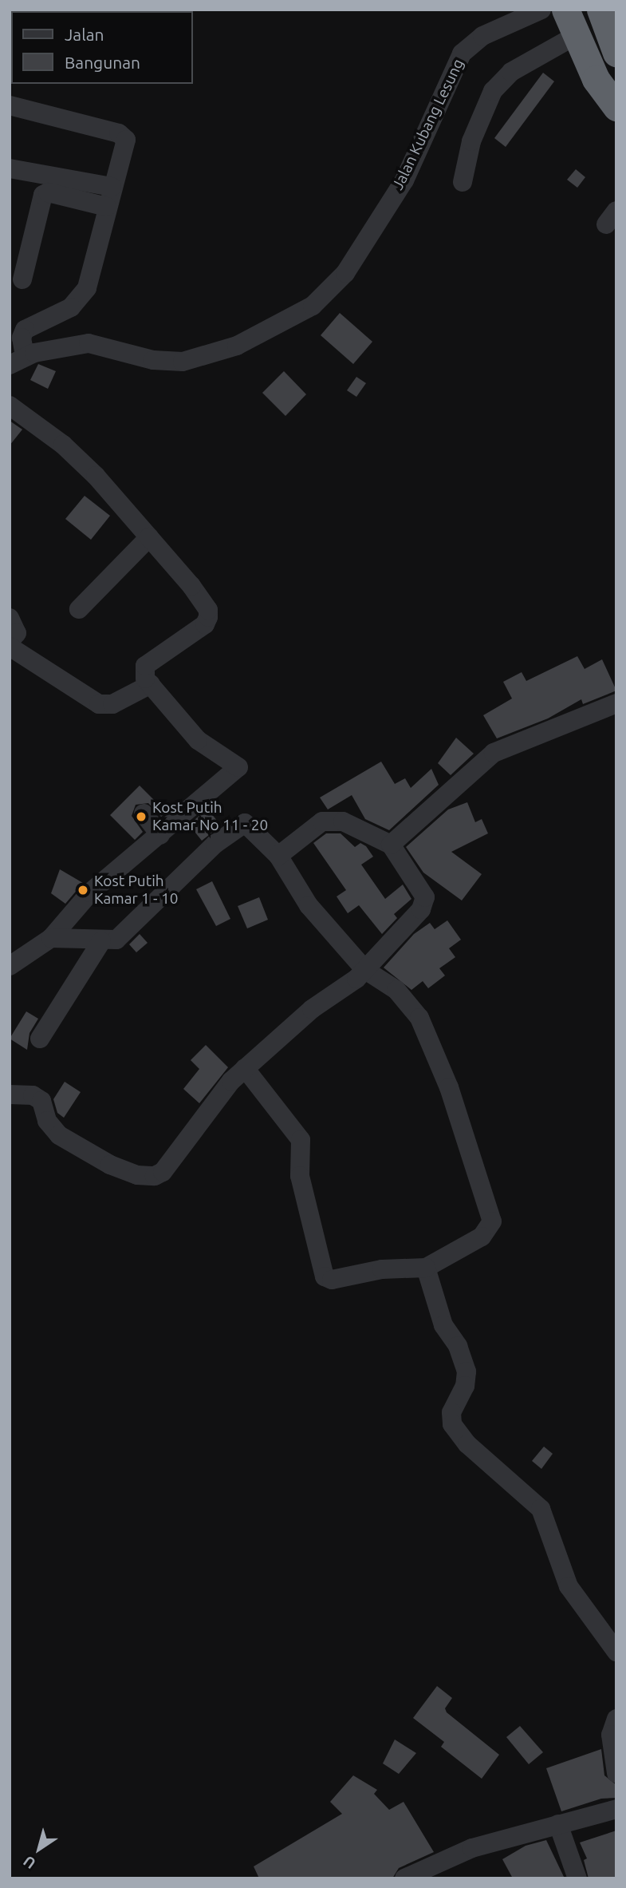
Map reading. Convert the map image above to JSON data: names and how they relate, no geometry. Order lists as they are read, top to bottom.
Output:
{
  "streets": {
    "street": ["Jalan Kubang Lesung"]
  },
  "places": ["Kost Putih Kamar No 11 - 20", "Kost Putih Kamar 1 - 10"],
  "legend": ["Jalan", "Bangunan"],
  "north": "bottom left"
}
